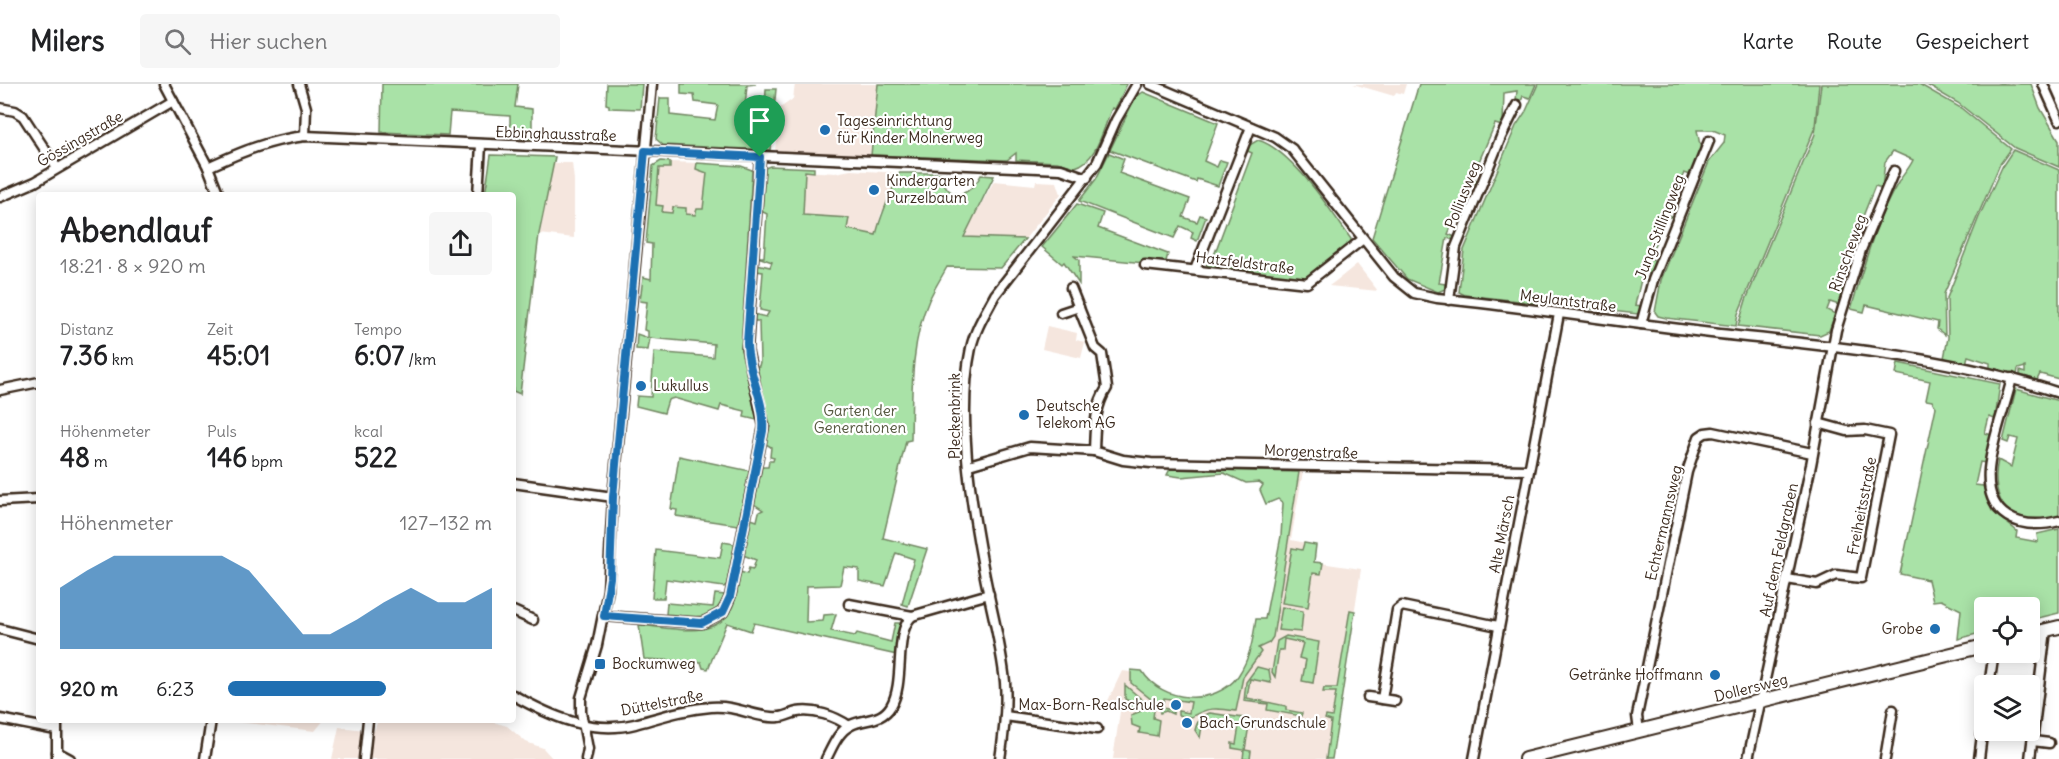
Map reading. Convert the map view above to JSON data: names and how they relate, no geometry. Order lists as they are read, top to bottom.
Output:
{
  "streets": {
    "main road": ["Dollersweg"],
    "street": [
      "Ebbinghausstraße",
      "Gössingstraße",
      "Polliusweg",
      "Jung-Stillingweg",
      "Rinscheweg",
      "Hatzfeldstraße",
      "Meylantstraße",
      "Pleckenbrink",
      "Morgenstraße",
      "Freiheitsstraße",
      "Echtermannsweg",
      "Alte Märsch",
      "Auf dem Feldgraben",
      "Düttelstraße"
    ]
  },
  "crossings": [
    ["Ebbinghausstraße", "Pleckenbrink"],
    ["Polliusweg", "Meylantstraße"],
    ["Jung-Stillingweg", "Meylantstraße"],
    ["Rinscheweg", "Meylantstraße"],
    ["Rinscheweg", "Auf dem Feldgraben"],
    ["Hatzfeldstraße", "Meylantstraße"],
    ["Meylantstraße", "Alte Märsch"],
    ["Meylantstraße", "Auf dem Feldgraben"],
    ["Pleckenbrink", "Morgenstraße"],
    ["Morgenstraße", "Alte Märsch"],
    ["Freiheitsstraße", "Auf dem Feldgraben"],
    ["Echtermannsweg", "Auf dem Feldgraben"],
    ["Echtermannsweg", "Dollersweg"],
    ["Auf dem Feldgraben", "Dollersweg"]
  ],
  "parks": ["Garten der Generationen"],
  "places": {
    "other": [
      "Tageseinrichtung für Kinder Molnerweg",
      "Kindergarten Purzelbaum",
      "Lukullus",
      "Deutsche Telekom AG",
      "Grobe",
      "Getränke Hoffmann",
      "Max-Born-Realschule",
      "Bach-Grundschule"
    ],
    "transit": ["Bockumweg"]
  },
  "page": {
    "header": "Milers",
    "search": "Hier suchen",
    "nav": ["Karte", "Route", "Gespeichert"],
    "heading": ["Abendlauf", "18:21 · 8 × 920 m"],
    "stats": [
      ["Distanz", "7.36 km"],
      ["Zeit", "45:01"],
      ["Tempo", "6:07 /km"],
      ["Höhenmeter", "48 m"],
      ["Puls", "146 bpm"],
      ["kcal", "522"]
    ],
    "chart": ["Höhenmeter", "127–132 m"],
    "list": [
      {
        "name": "920 m",
        "note": "6:23"
      }
    ]
  }
}
